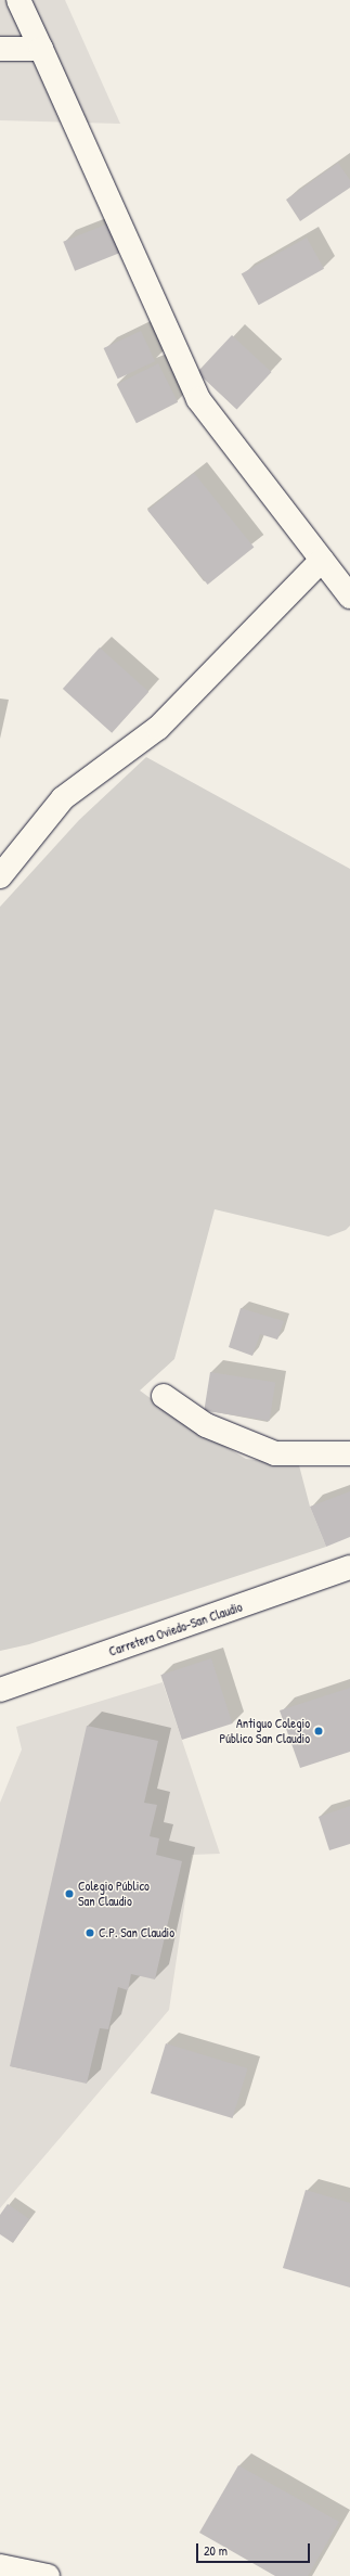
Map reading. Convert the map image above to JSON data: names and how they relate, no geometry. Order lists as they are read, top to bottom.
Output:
{
  "streets": {
    "street": ["Carretera Oviedo-San Claudio"]
  },
  "places": ["Antiguo Colegio Público San Claudio", "Colegio Público San Claudio", "C.P. San Claudio"],
  "scale_bar": "20 m"
}
